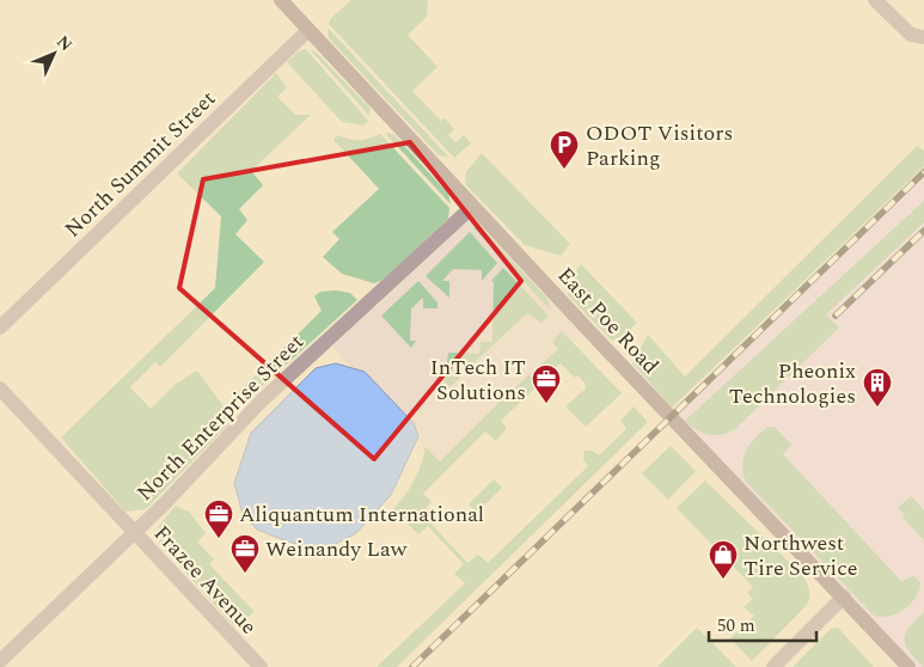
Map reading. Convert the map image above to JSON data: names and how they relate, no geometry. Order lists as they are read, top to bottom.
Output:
{
  "streets": {
    "main road": ["East Poe Road"],
    "street": ["North Summit Street", "North Enterprise Street", "Frazee Avenue"]
  },
  "crossings": [
    ["North Summit Street", "East Poe Road"],
    ["East Poe Road", "North Enterprise Street"],
    ["North Enterprise Street", "Frazee Avenue"]
  ],
  "places": {
    "parking": ["ODOT Visitors Parking"],
    "office": ["InTech IT Solutions", "Aliquantum International", "Weinandy Law"],
    "building": ["Pheonix Technologies"],
    "shop": ["Northwest Tire Service"]
  },
  "scale_bar": "50 m",
  "north": "top right"
}
